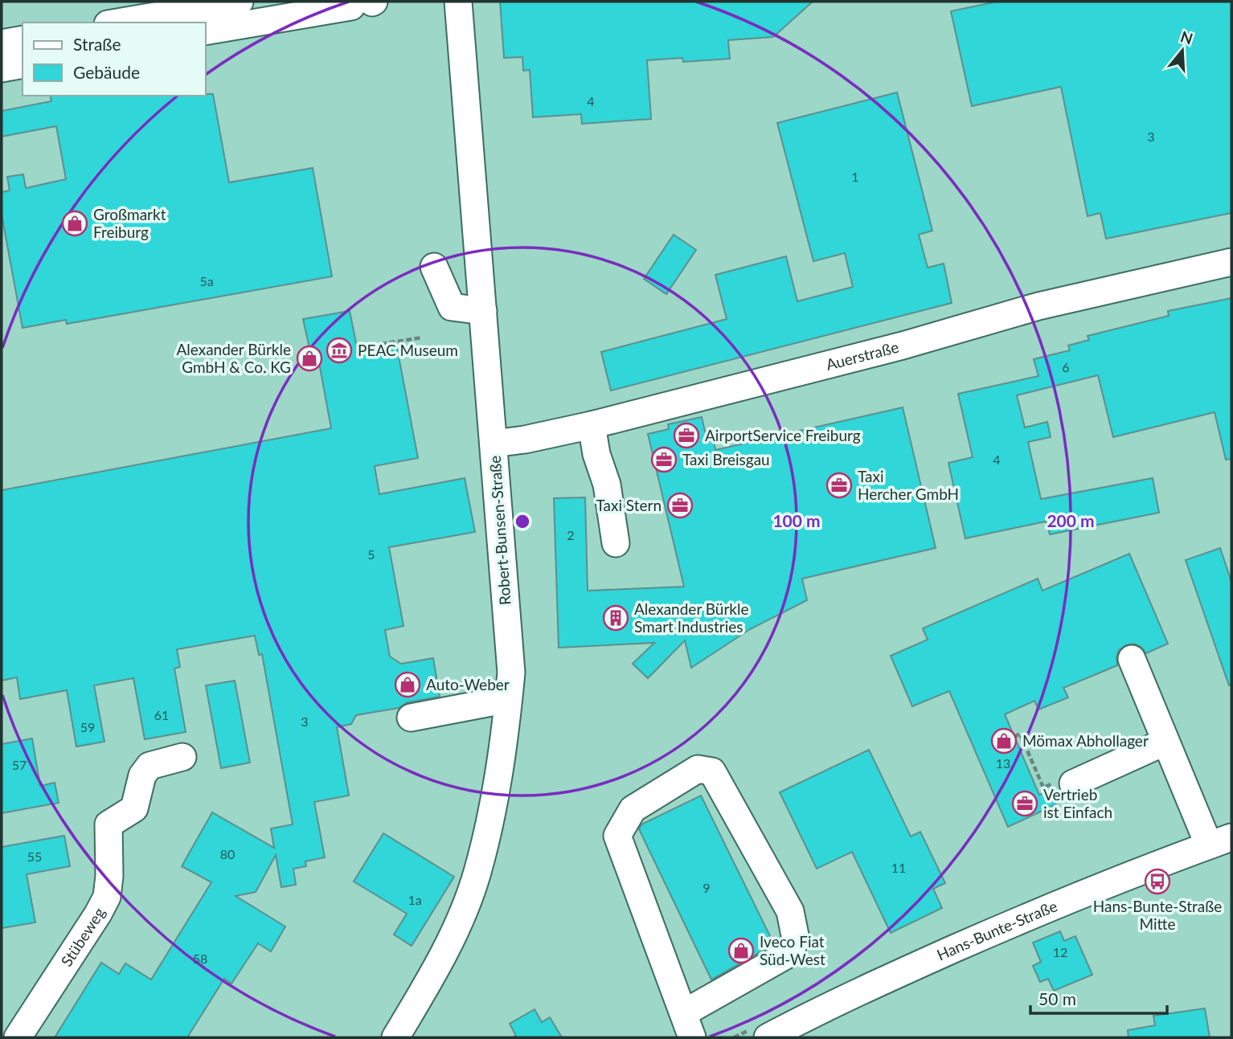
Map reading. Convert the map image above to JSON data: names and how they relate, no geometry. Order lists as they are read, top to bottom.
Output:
{
  "streets": {
    "street": [
      "Auerstraße",
      "Robert-Bunsen-Straße",
      "Hans-Bunte-Straße",
      "Stübeweg"
    ]
  },
  "crossings": [
    ["Auerstraße", "Robert-Bunsen-Straße"]
  ],
  "places": {
    "shop": [
      "Großmarkt Freiburg",
      "Alexander Bürkle GmbH & Co. KG",
      "Auto-Weber",
      "Mömax Abhollager",
      "Iveco Fiat Süd-West"
    ],
    "museum": ["PEAC Museum"],
    "office": [
      "AirportService Freiburg",
      "Taxi Breisgau",
      "Taxi Hercher GmbH",
      "Taxi Stern",
      "Vertrieb ist Einfach"
    ],
    "building": ["Alexander Bürkle Smart Industries"],
    "bus stop": ["Hans-Bunte-Straße Mitte"]
  },
  "house_numbers": [
    "4",
    "3",
    "1",
    "5a",
    "6",
    "4",
    "2",
    "5",
    "61",
    "3",
    "59",
    "13",
    "57",
    "80",
    "55",
    "11",
    "9",
    "1a",
    "12",
    "58"
  ],
  "legend": ["Straße", "Gebäude"],
  "scale_bar": "50 m",
  "north": "top",
  "rings": ["100 m", "200 m"]
}
